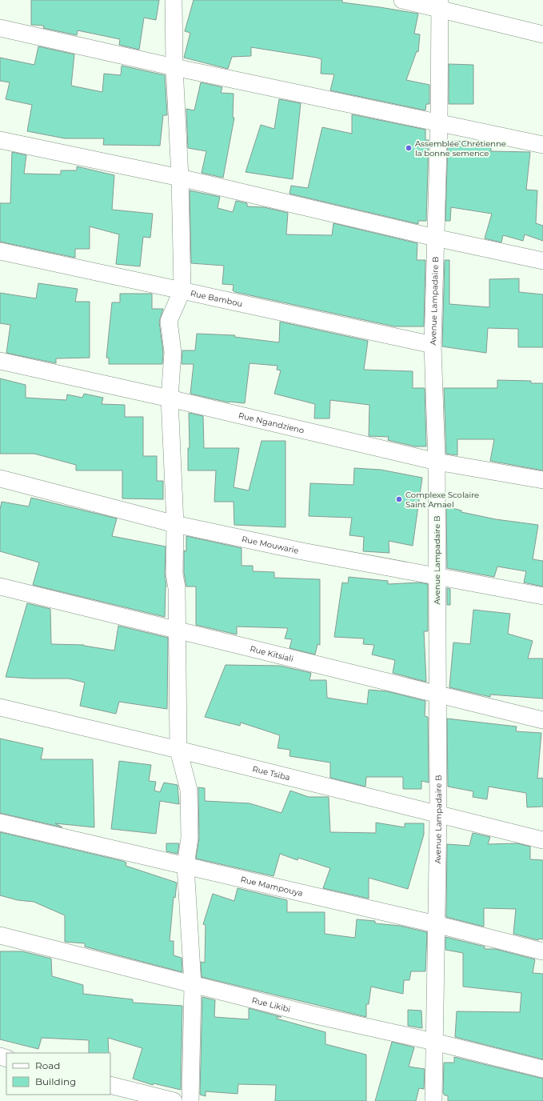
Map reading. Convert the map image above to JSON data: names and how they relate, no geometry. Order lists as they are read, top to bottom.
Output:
{
  "streets": {
    "street": [
      "Rue Bambou",
      "Avenue Lampadaire B",
      "Rue Ngandzieno",
      "Rue Mouwarie",
      "Rue Kitsiali",
      "Rue Tsiba",
      "Rue Mampouya",
      "Rue Likibi"
    ]
  },
  "crossings": [
    ["Rue Bambou", "Avenue Lampadaire B"],
    ["Avenue Lampadaire B", "Rue Ngandzieno"],
    ["Avenue Lampadaire B", "Rue Mouwarie"],
    ["Avenue Lampadaire B", "Rue Kitsiali"],
    ["Avenue Lampadaire B", "Rue Tsiba"],
    ["Avenue Lampadaire B", "Rue Mampouya"],
    ["Avenue Lampadaire B", "Rue Likibi"]
  ],
  "places": ["Assemblée Chrétienne la bonne semence", "Complexe Scolaire Saint Amael"],
  "legend": ["Road", "Building"]
}
